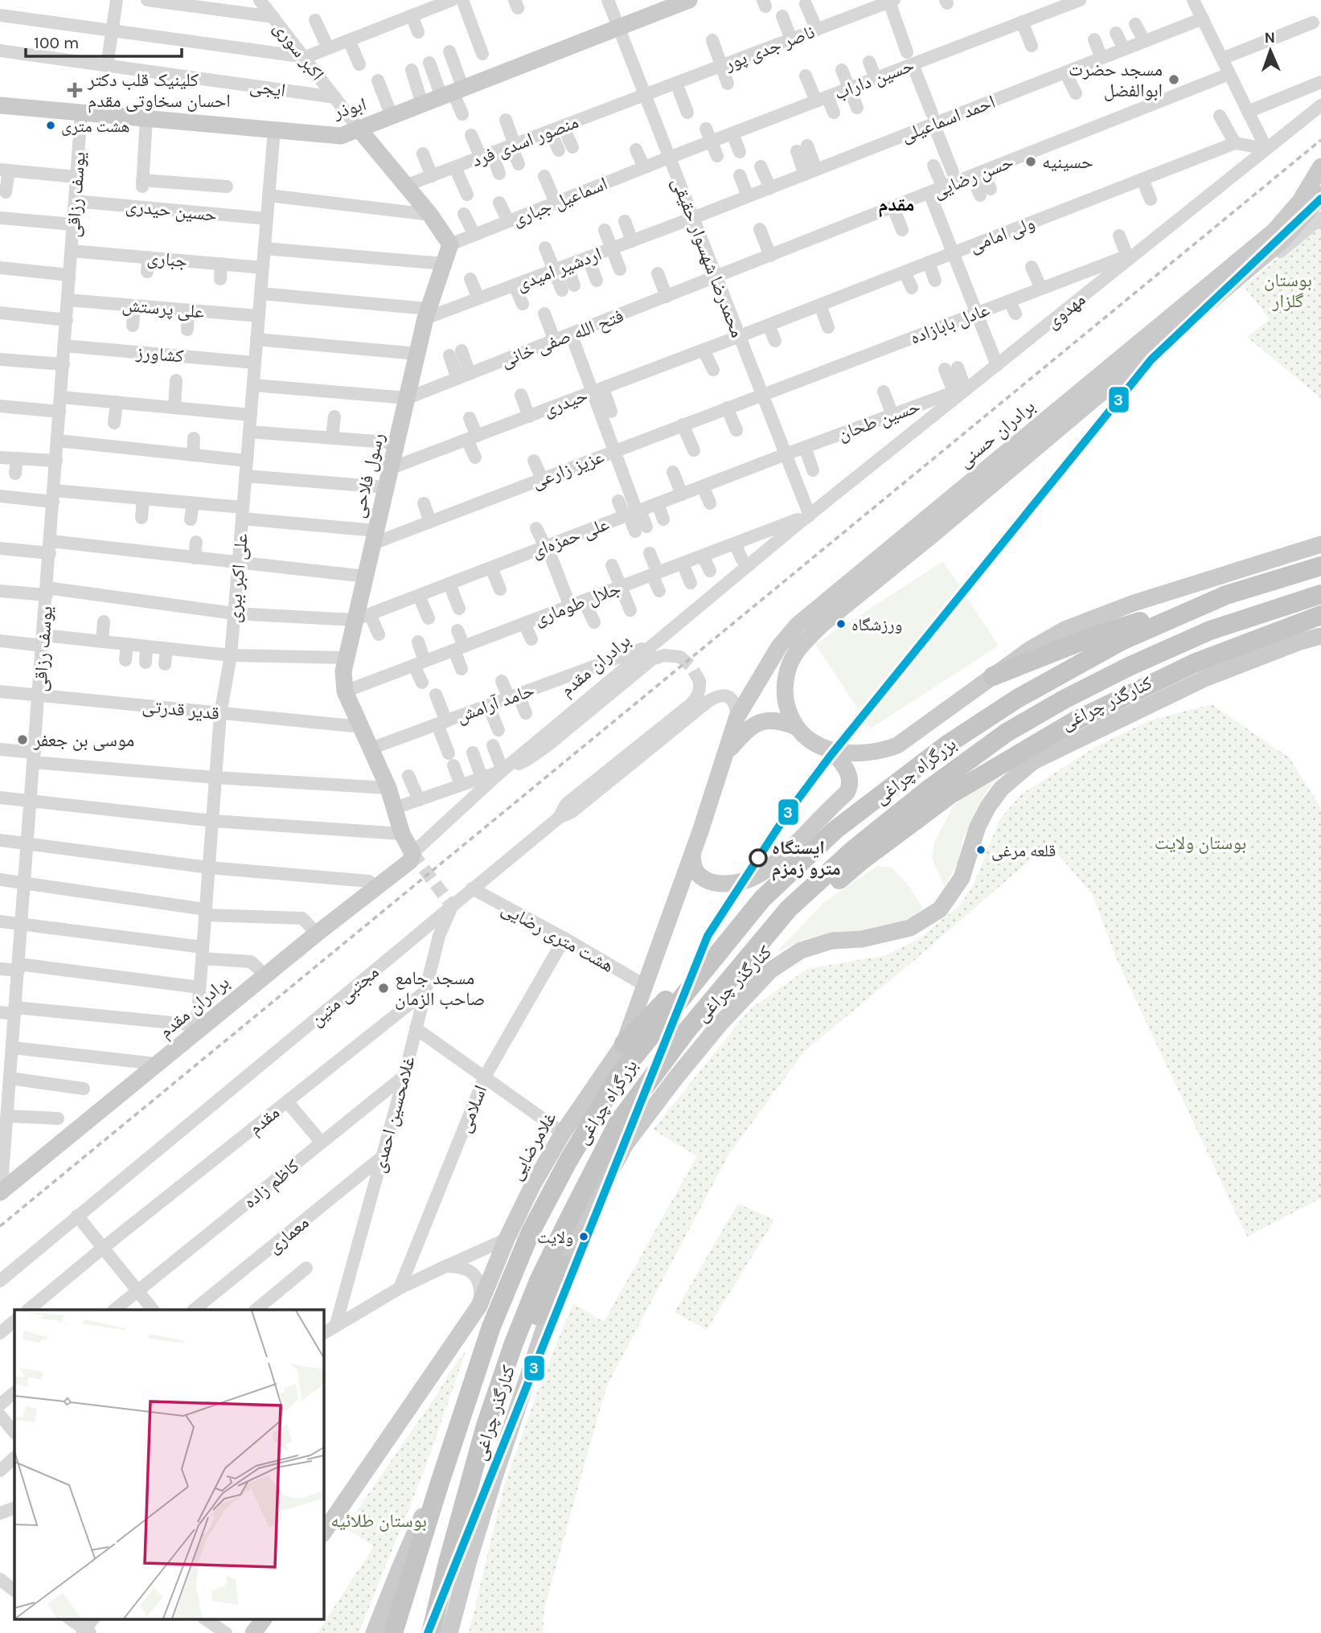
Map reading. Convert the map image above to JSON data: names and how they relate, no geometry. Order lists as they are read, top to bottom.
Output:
{
  "streets": {
    "highway": ["بزرگراه چراغی"],
    "main road": [
      "ابوذر",
      "برادران حسنی",
      "رسول فلاحی",
      "برادران مقدم",
      "کنارگذر چراغی",
      "غلامرضایی"
    ],
    "street": [
      "ناصر جدی پور",
      "اکبر سوری",
      "حسین داراب",
      "ایجی",
      "احمد اسماعیلی",
      "منصور اسدی فرد",
      "حسن رضایی",
      "یوسف رزاقی",
      "اسماعیل جباری",
      "حسین حیدری",
      "ولی امامی",
      "محمدرضا شهسوار حقیقی",
      "جباری",
      "اردشیر امیدی",
      "علی پرستش",
      "مهدوی",
      "عادل بابازاده",
      "فتح الله صفی خانی",
      "کشاورز",
      "حیدری",
      "حسین طحان",
      "عزیز زارعی",
      "علی حمزه‌ای",
      "علی اکبر ببری",
      "جلال طوماری",
      "حامد آرامش",
      "قدیر قدرتی",
      "هشت متری رضایی",
      "مجتبی متین",
      "اسلامی",
      "غلامحسین احمدی",
      "مقدم",
      "کاظم زاده",
      "معماری"
    ]
  },
  "crossings": [
    ["ناصر جدی پور", "منصور اسدی فرد"],
    ["ناصر جدی پور", "محمدرضا شهسوار حقیقی"],
    ["اکبر سوری", "ایجی"],
    ["اکبر سوری", "ابوذر"],
    ["حسین داراب", "اسماعیل جباری"],
    ["حسین داراب", "محمدرضا شهسوار حقیقی"],
    ["ابوذر", "یوسف رزاقی"],
    ["ابوذر", "محمدرضا شهسوار حقیقی"],
    ["ابوذر", "علی اکبر ببری"],
    ["احمد اسماعیلی", "محمدرضا شهسوار حقیقی"],
    ["احمد اسماعیلی", "اردشیر امیدی"],
    ["منصور اسدی فرد", "محمدرضا شهسوار حقیقی"],
    ["حسن رضایی", "محمدرضا شهسوار حقیقی"],
    ["حسن رضایی", "فتح الله صفی خانی"],
    ["یوسف رزاقی", "حسین حیدری"],
    ["یوسف رزاقی", "جباری"],
    ["یوسف رزاقی", "علی پرستش"],
    ["یوسف رزاقی", "کشاورز"],
    ["یوسف رزاقی", "برادران مقدم"],
    ["یوسف رزاقی", "قدیر قدرتی"],
    ["اسماعیل جباری", "محمدرضا شهسوار حقیقی"],
    ["اسماعیل جباری", "رسول فلاحی"],
    ["حسین حیدری", "علی اکبر ببری"],
    ["ولی امامی", "محمدرضا شهسوار حقیقی"],
    ["ولی امامی", "حیدری"],
    ["محمدرضا شهسوار حقیقی", "اردشیر امیدی"],
    ["محمدرضا شهسوار حقیقی", "مهدوی"],
    ["محمدرضا شهسوار حقیقی", "عادل بابازاده"],
    ["محمدرضا شهسوار حقیقی", "فتح الله صفی خانی"],
    ["محمدرضا شهسوار حقیقی", "حیدری"],
    ["محمدرضا شهسوار حقیقی", "حسین طحان"],
    ["محمدرضا شهسوار حقیقی", "عزیز زارعی"],
    ["محمدرضا شهسوار حقیقی", "علی حمزه‌ای"],
    ["محمدرضا شهسوار حقیقی", "جلال طوماری"],
    ["محمدرضا شهسوار حقیقی", "برادران مقدم"],
    ["جباری", "علی اکبر ببری"],
    ["اردشیر امیدی", "رسول فلاحی"],
    ["علی پرستش", "علی اکبر ببری"],
    ["مهدوی", "عادل بابازاده"],
    ["مهدوی", "حسین طحان"],
    ["مهدوی", "جلال طوماری"],
    ["مهدوی", "برادران مقدم"],
    ["عادل بابازاده", "عزیز زارعی"],
    ["فتح الله صفی خانی", "رسول فلاحی"],
    ["کشاورز", "علی اکبر ببری"],
    ["حیدری", "رسول فلاحی"],
    ["حسین طحان", "علی حمزه‌ای"],
    ["برادران حسنی", "مجتبی متین"],
    ["برادران حسنی", "غلامرضایی"],
    ["عزیز زارعی", "رسول فلاحی"],
    ["رسول فلاحی", "علی حمزه‌ای"],
    ["رسول فلاحی", "جلال طوماری"],
    ["رسول فلاحی", "برادران مقدم"],
    ["رسول فلاحی", "حامد آرامش"],
    ["رسول فلاحی", "قدیر قدرتی"],
    ["علی اکبر ببری", "برادران مقدم"],
    ["علی اکبر ببری", "قدیر قدرتی"],
    ["جلال طوماری", "برادران مقدم"],
    ["برادران مقدم", "حامد آرامش"],
    ["هشت متری رضایی", "مجتبی متین"],
    ["هشت متری رضایی", "اسلامی"],
    ["هشت متری رضایی", "غلامرضایی"],
    ["مجتبی متین", "غلامحسین احمدی"],
    ["غلامحسین احمدی", "مقدم"],
    ["غلامحسین احمدی", "کاظم زاده"],
    ["غلامحسین احمدی", "معماری"]
  ],
  "districts": ["مقدم"],
  "parks": ["بوستان گلزار", "بوستان ولایت", "بوستان طلائیه"],
  "places": {
    "other": [
      "مسجد حضرت ابوالفضل",
      "هشت متری",
      "حسینیه",
      "ورزشگاه",
      "موسی بن جعفر",
      "قلعه مرغی",
      "ایستگاه مترو زمزم",
      "مسجد جامع صاحب الزمان",
      "ولایت"
    ],
    "health": ["کلینیک قلب دکتر احسان سخاوتی مقدم"]
  },
  "lines": ["transit line 3"],
  "scale_bar": "100 m",
  "north": "top"
}
